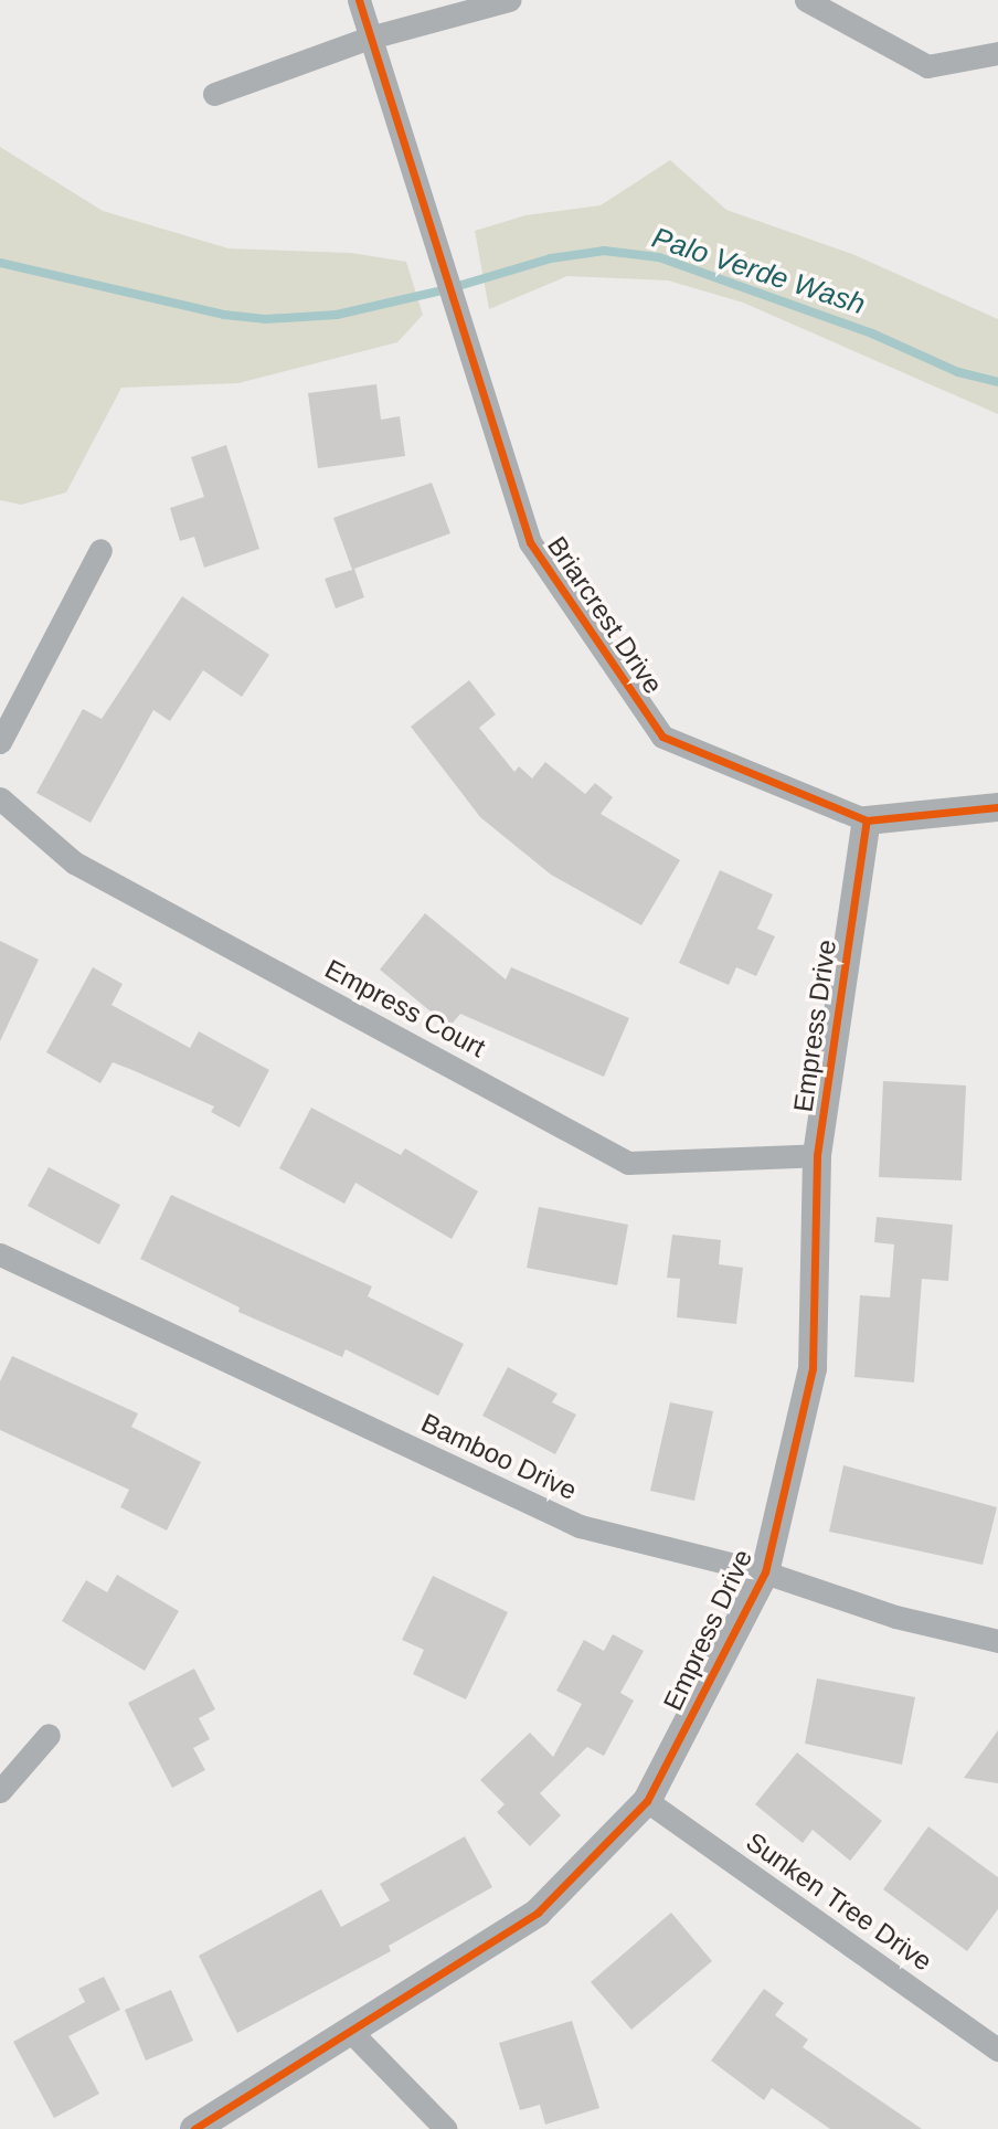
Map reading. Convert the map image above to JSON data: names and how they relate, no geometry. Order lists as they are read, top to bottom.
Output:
{
  "streets": {
    "street": [
      "Briarcrest Drive",
      "Empress Court",
      "Empress Drive",
      "Bamboo Drive",
      "Sunken Tree Drive"
    ]
  },
  "crossings": [
    ["Briarcrest Drive", "Empress Drive"],
    ["Empress Court", "Empress Drive"],
    ["Empress Drive", "Bamboo Drive"],
    ["Empress Drive", "Sunken Tree Drive"]
  ],
  "water": ["Palo Verde Wash"]
}
